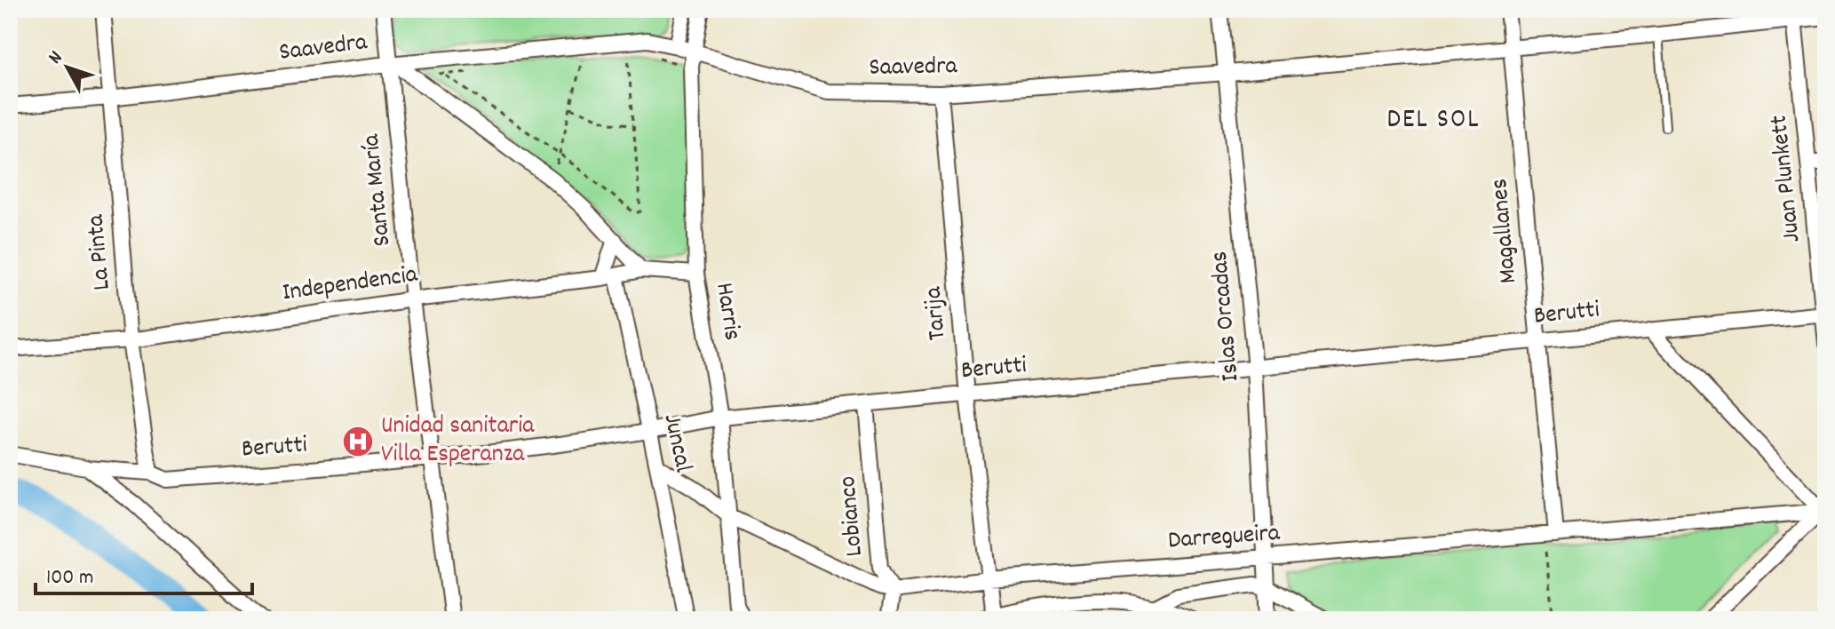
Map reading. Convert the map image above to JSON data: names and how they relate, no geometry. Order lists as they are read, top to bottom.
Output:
{
  "streets": {
    "street": [
      "Saavedra",
      "Juan Plunkett",
      "Santa María",
      "Magallanes",
      "La Pinta",
      "Independencia",
      "Harris",
      "Tarija",
      "Berutti",
      "Islas Orcadas",
      "Juncal",
      "Lobianco",
      "Darregueira"
    ]
  },
  "crossings": [
    ["Saavedra", "Juan Plunkett"],
    ["Saavedra", "Santa María"],
    ["Saavedra", "Magallanes"],
    ["Saavedra", "La Pinta"],
    ["Saavedra", "Harris"],
    ["Saavedra", "Tarija"],
    ["Saavedra", "Islas Orcadas"],
    ["Juan Plunkett", "Berutti"],
    ["Santa María", "Independencia"],
    ["Santa María", "Berutti"],
    ["Magallanes", "Berutti"],
    ["Magallanes", "Darregueira"],
    ["La Pinta", "Independencia"],
    ["La Pinta", "Berutti"],
    ["Independencia", "Harris"],
    ["Independencia", "Juncal"],
    ["Harris", "Berutti"],
    ["Harris", "Darregueira"],
    ["Tarija", "Berutti"],
    ["Tarija", "Darregueira"],
    ["Berutti", "Islas Orcadas"],
    ["Berutti", "Juncal"],
    ["Berutti", "Lobianco"],
    ["Islas Orcadas", "Darregueira"],
    ["Juncal", "Darregueira"],
    ["Lobianco", "Darregueira"]
  ],
  "districts": ["DEL SOL"],
  "places": {
    "hospital": ["Unidad sanitaria Villa Esperanza"]
  },
  "scale_bar": "100 m",
  "north": "top left"
}
